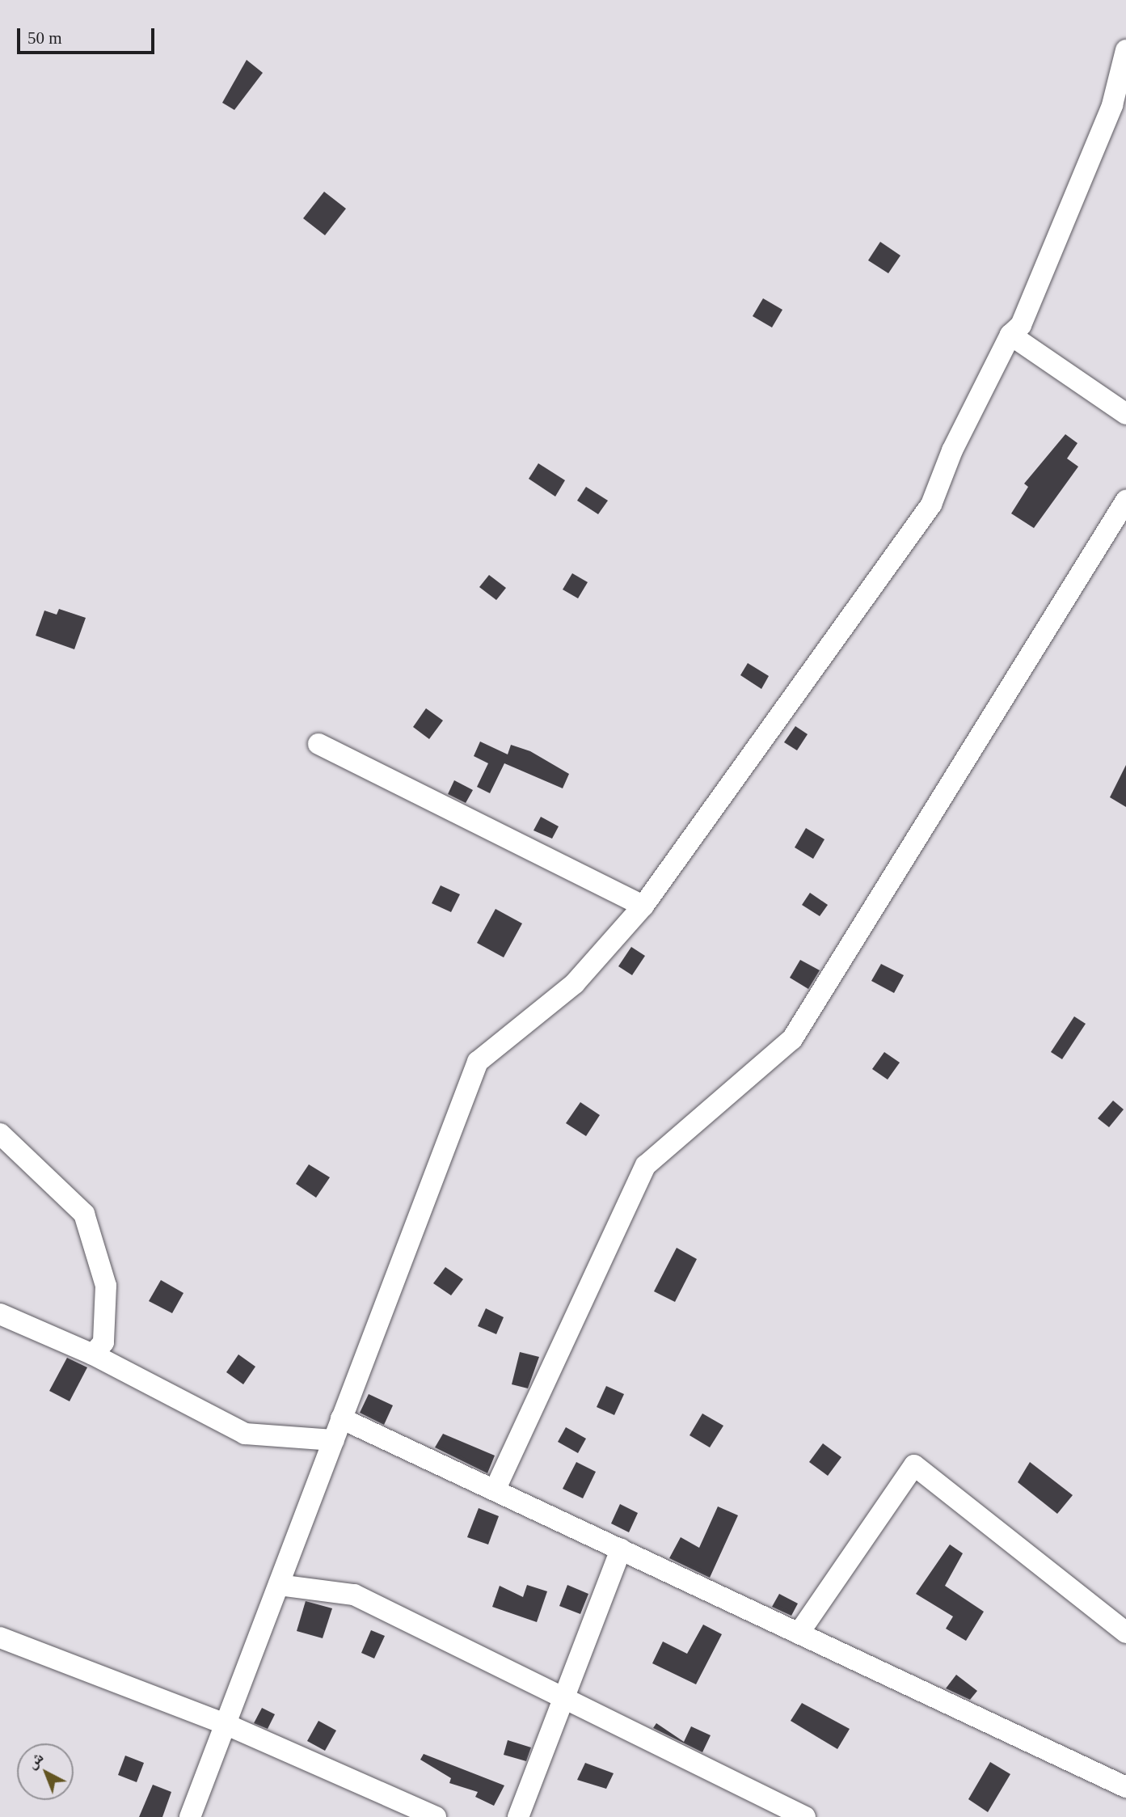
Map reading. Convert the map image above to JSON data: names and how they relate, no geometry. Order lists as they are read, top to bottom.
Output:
{
  "scale_bar": "50 m",
  "north": "top left"
}
